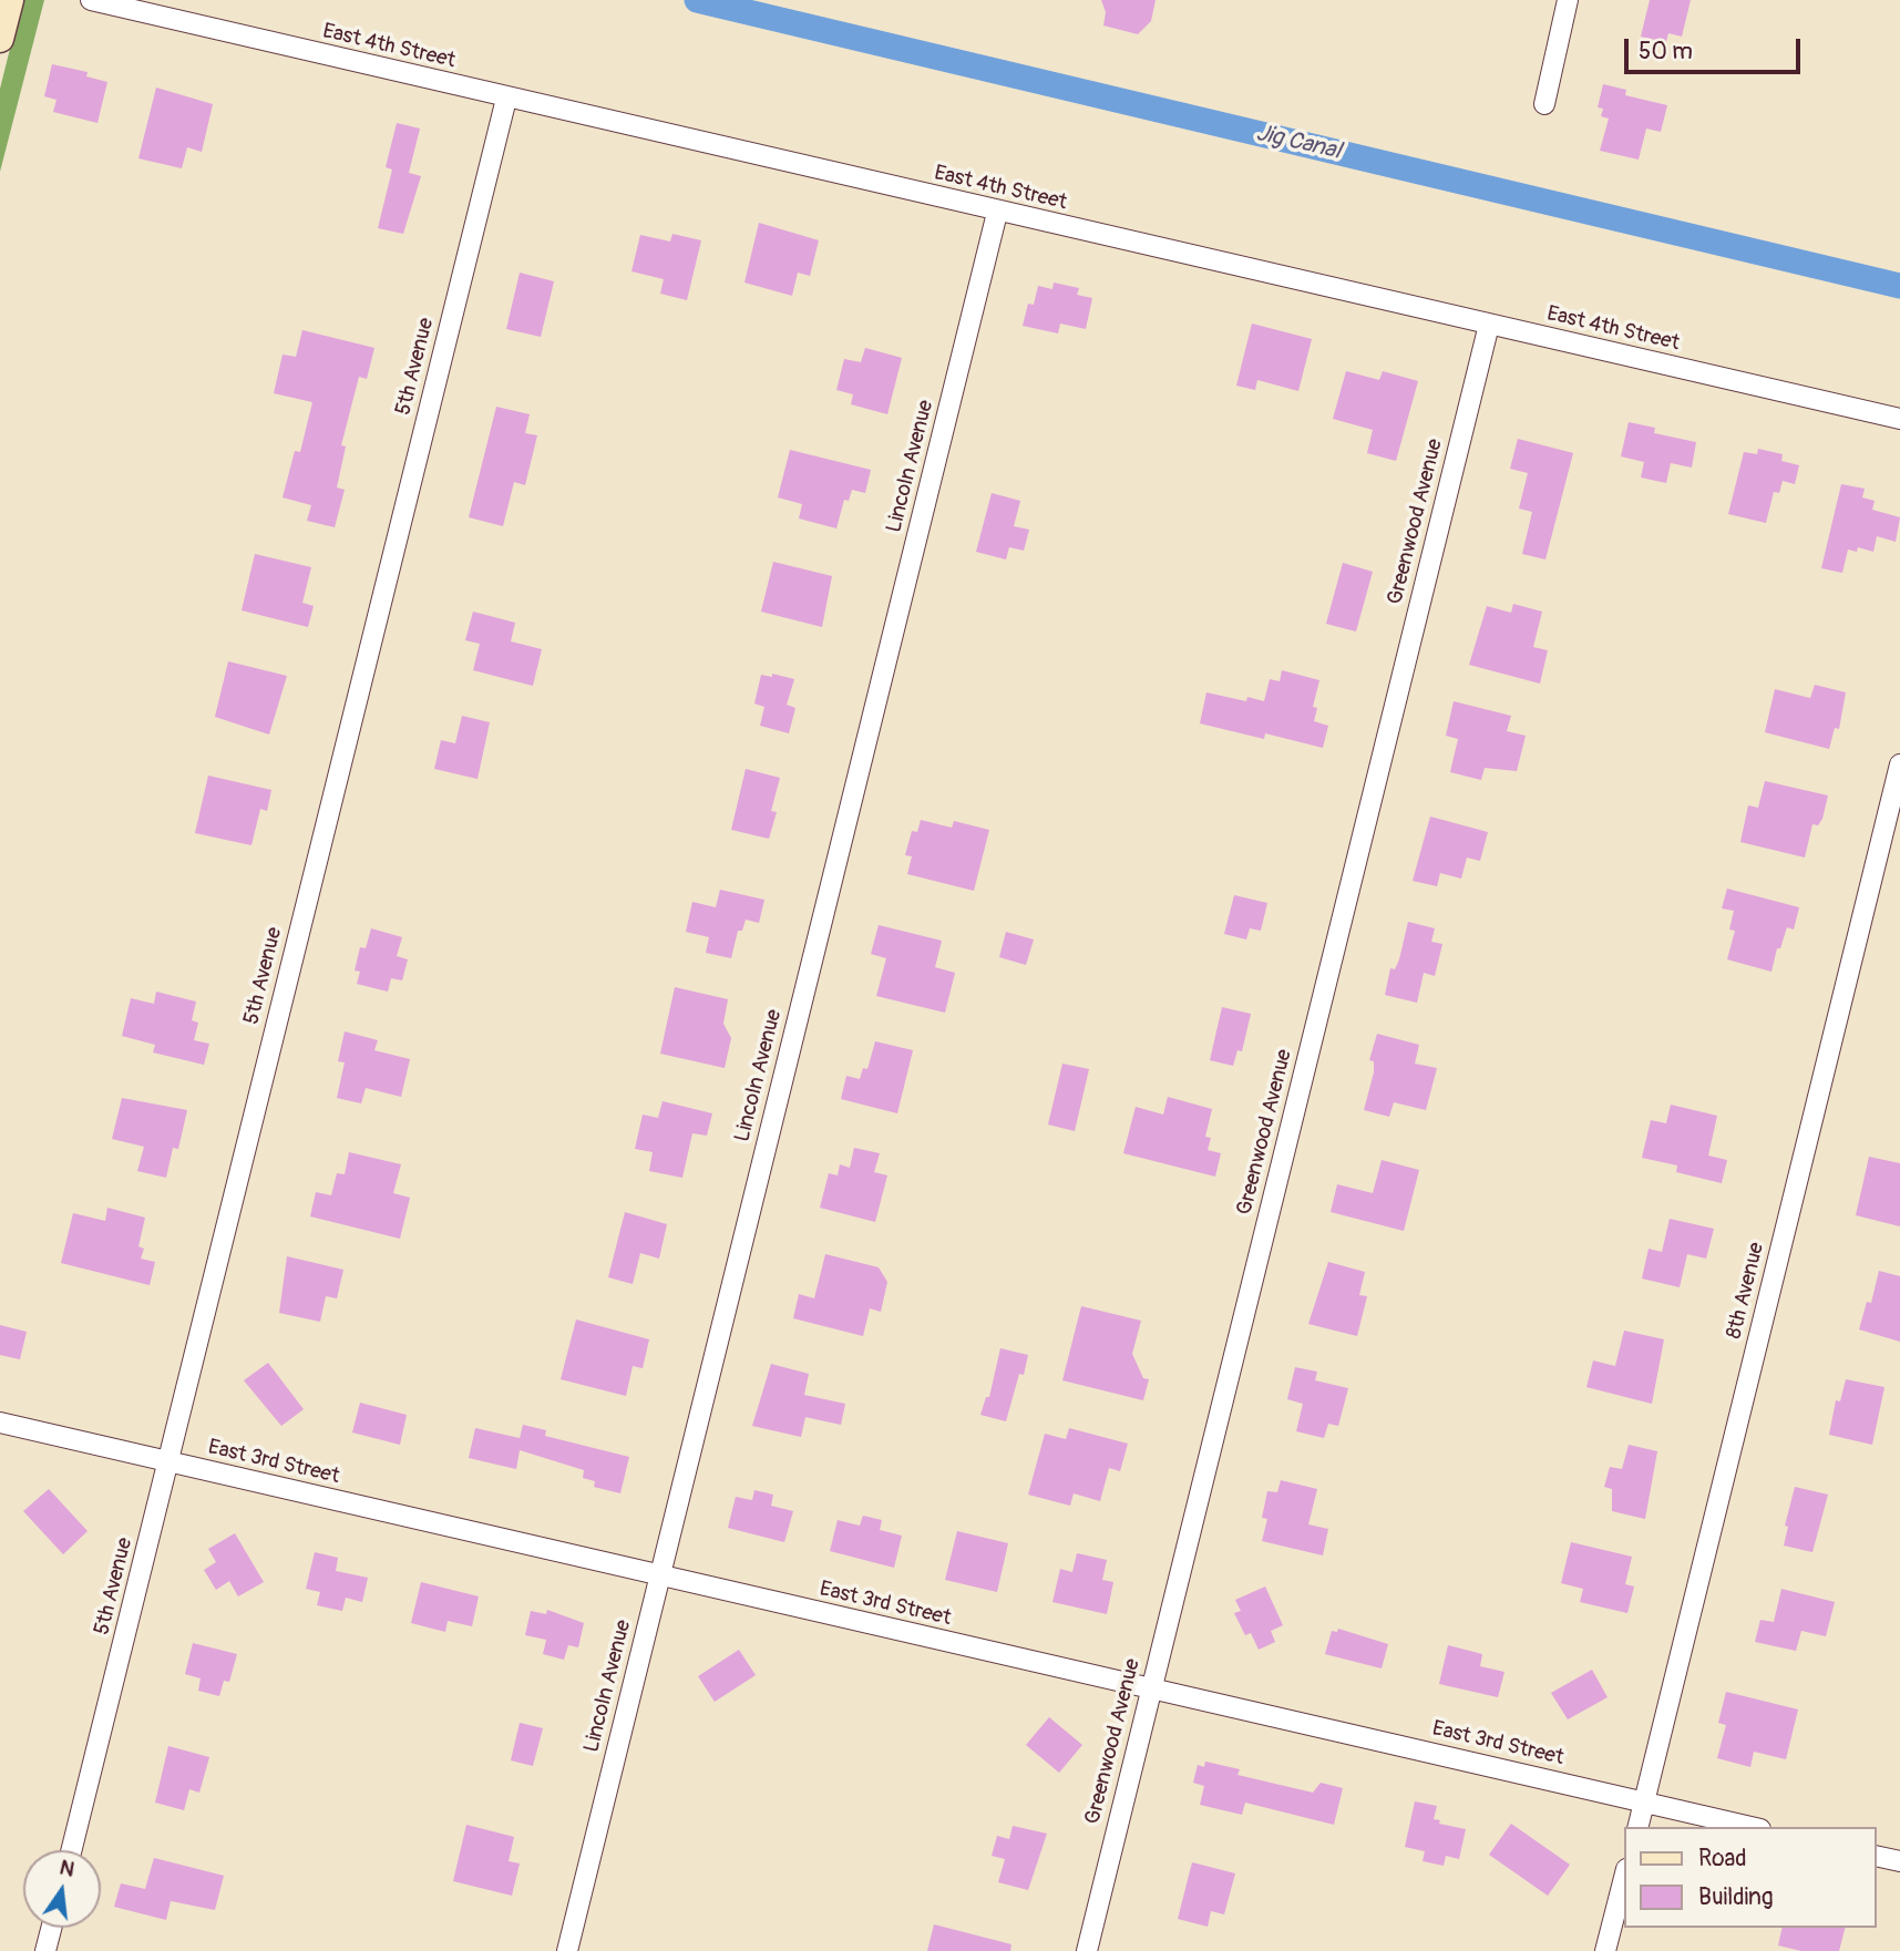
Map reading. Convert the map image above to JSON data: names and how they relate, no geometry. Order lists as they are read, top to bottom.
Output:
{
  "streets": {
    "street": [
      "East 4th Street",
      "5th Avenue",
      "Lincoln Avenue",
      "Greenwood Avenue",
      "8th Avenue",
      "East 3rd Street"
    ]
  },
  "crossings": [
    ["East 4th Street", "5th Avenue"],
    ["East 4th Street", "Lincoln Avenue"],
    ["East 4th Street", "Greenwood Avenue"],
    ["5th Avenue", "East 3rd Street"],
    ["Lincoln Avenue", "East 3rd Street"],
    ["Greenwood Avenue", "East 3rd Street"],
    ["8th Avenue", "East 3rd Street"]
  ],
  "water": ["Jig Canal"],
  "legend": ["Road", "Building"],
  "scale_bar": "50 m",
  "north": "top"
}
